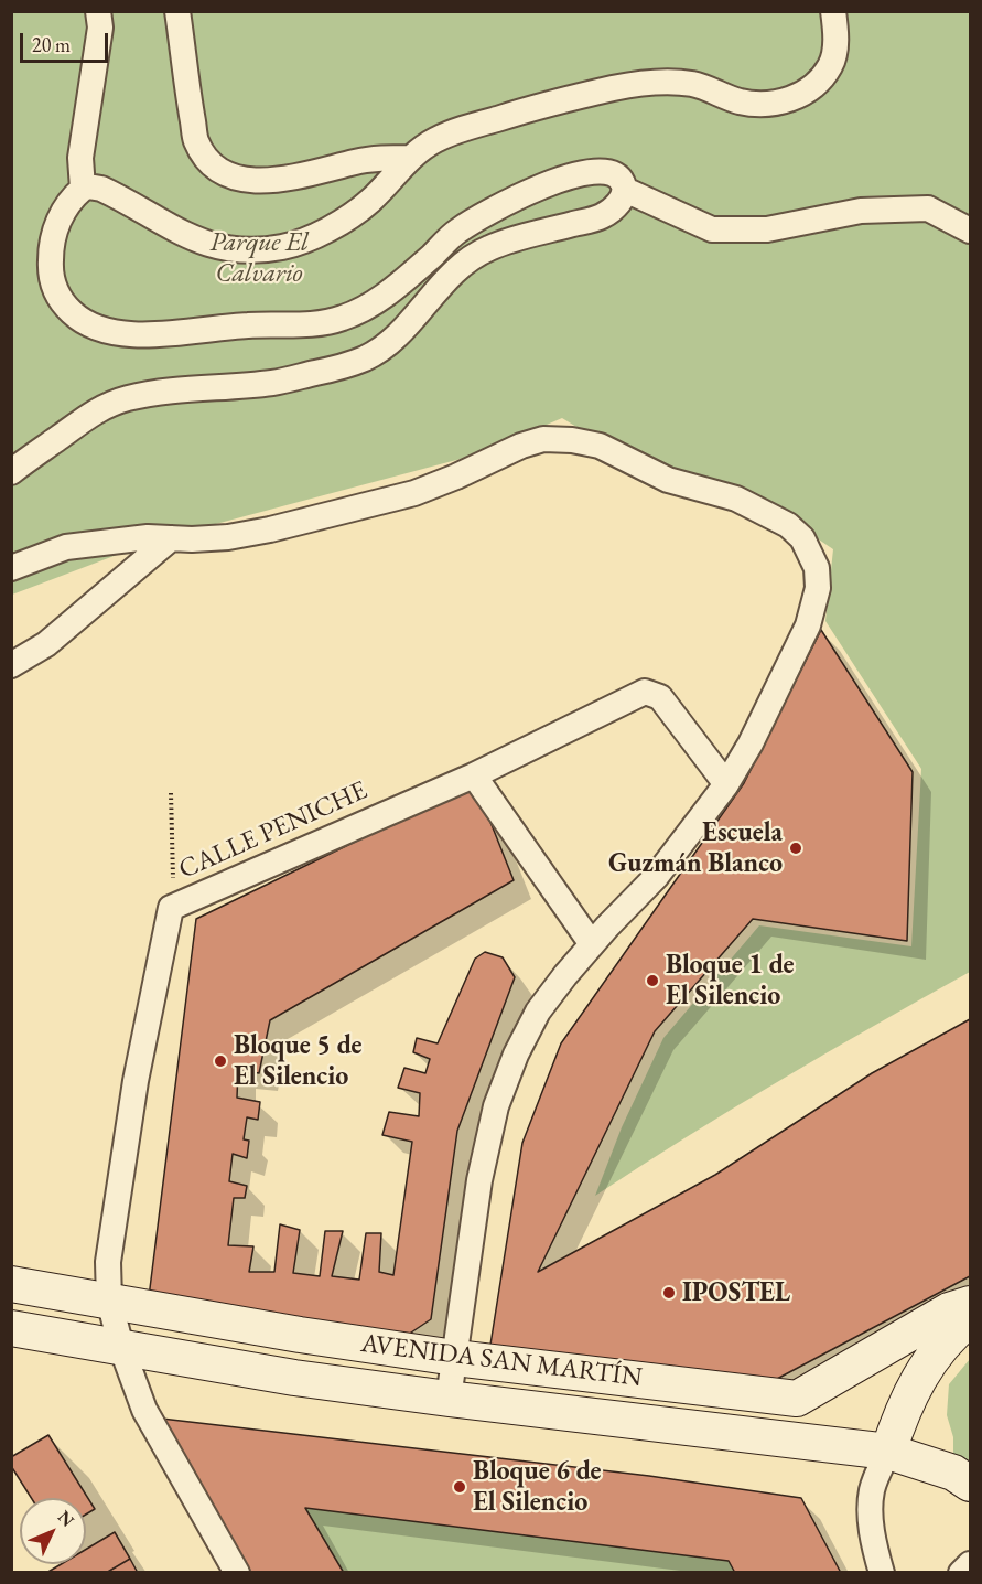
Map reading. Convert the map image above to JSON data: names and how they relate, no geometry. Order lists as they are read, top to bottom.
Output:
{
  "streets": {
    "main road": ["AVENIDA SAN MARTÍN"],
    "street": ["CALLE PENICHE"]
  },
  "crossings": [
    ["CALLE PENICHE", "AVENIDA SAN MARTÍN"]
  ],
  "parks": ["Parque El Calvario"],
  "places": [
    "Escuela Guzmán Blanco",
    "Bloque 1 de El Silencio",
    "Bloque 5 de El Silencio",
    "IPOSTEL",
    "Bloque 6 de El Silencio"
  ],
  "scale_bar": "20 m",
  "north": "top right"
}
